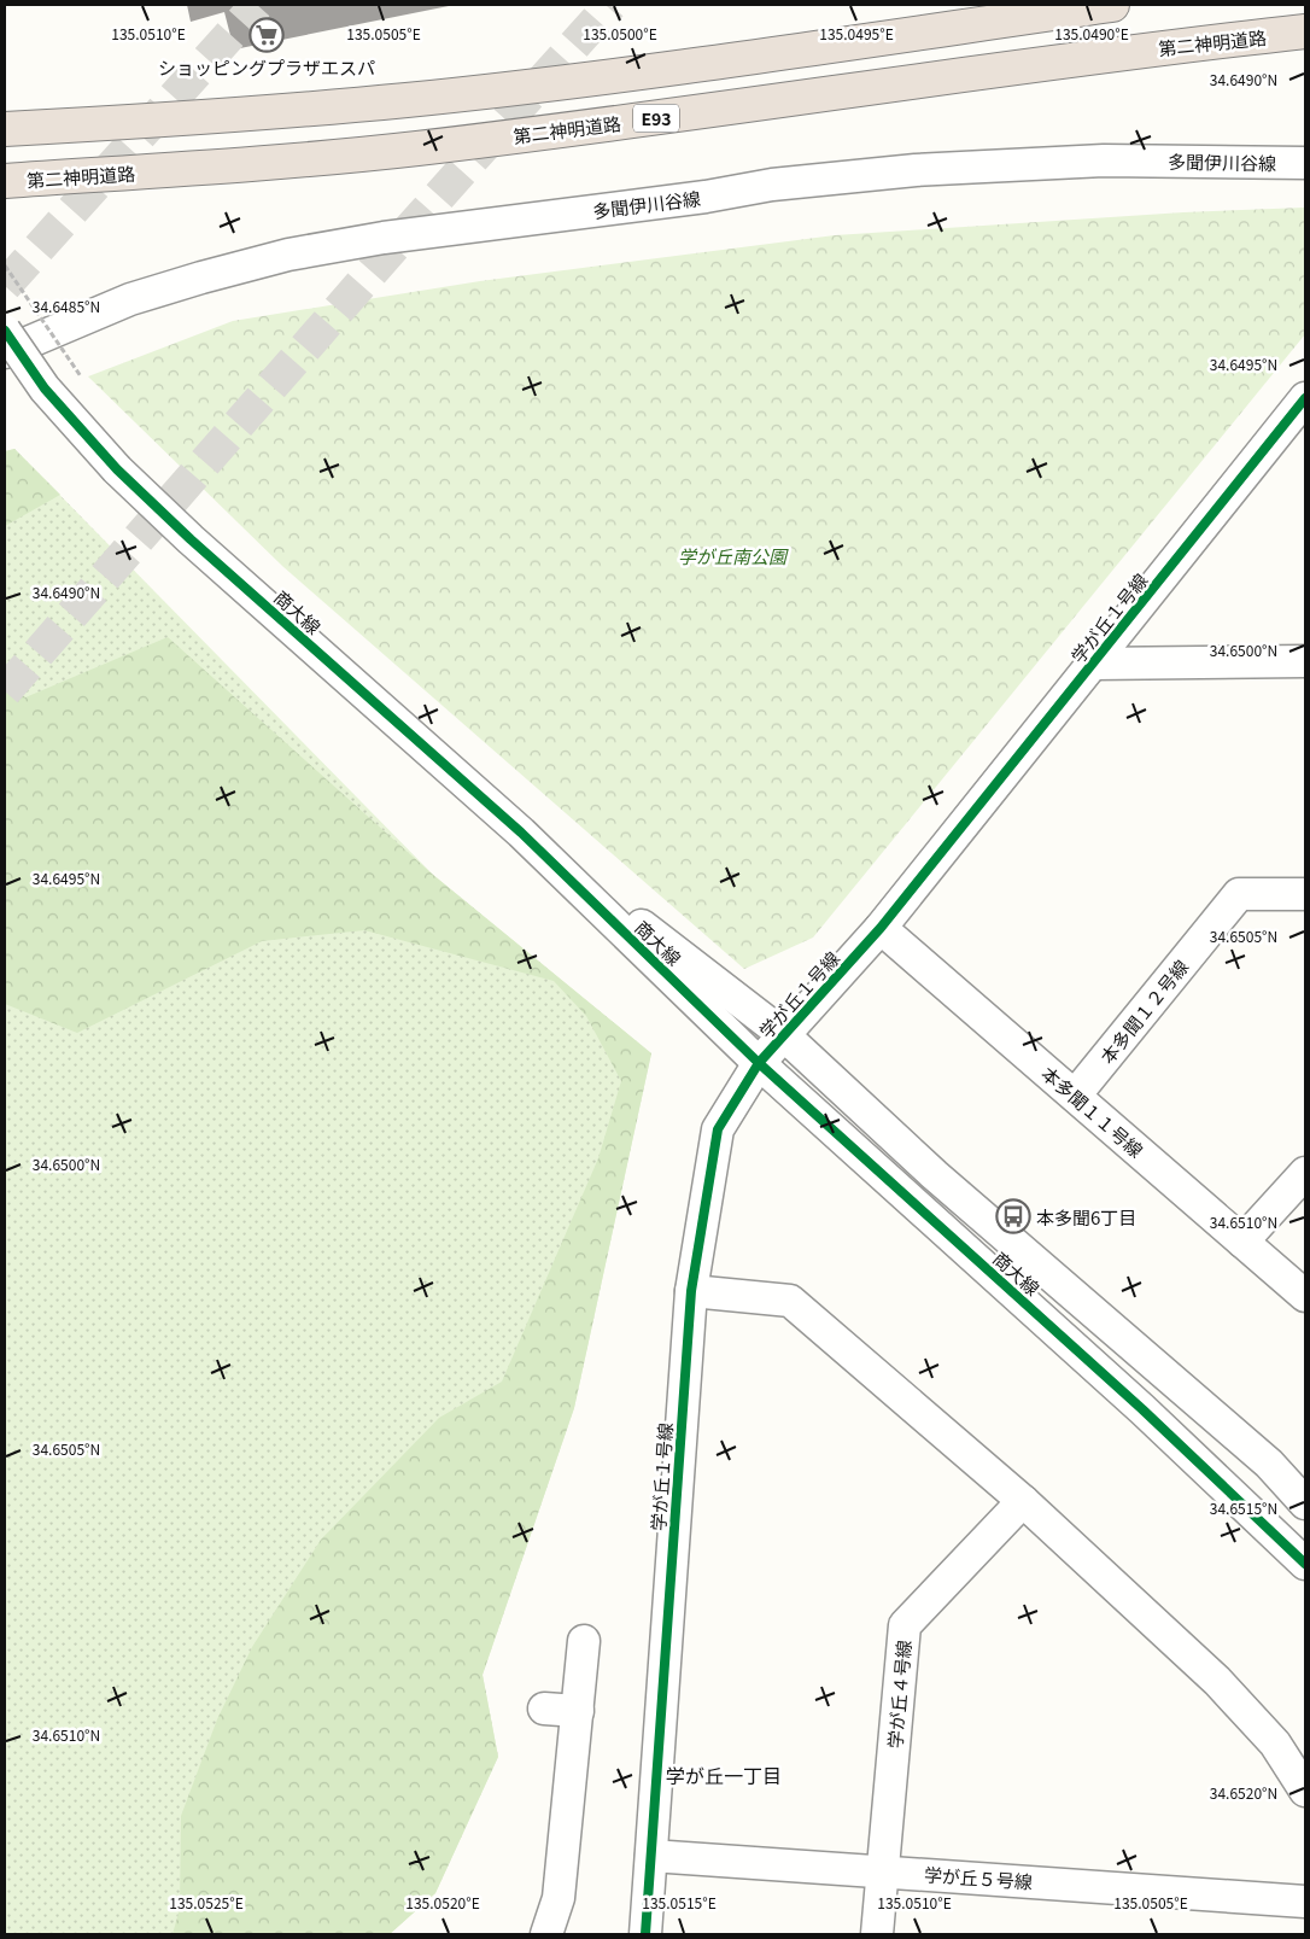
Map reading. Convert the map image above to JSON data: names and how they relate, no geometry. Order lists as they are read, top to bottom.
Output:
{
  "streets": {
    "highway": ["第二神明道路", "E93"],
    "street": [
      "多聞伊川谷線",
      "商大線",
      "学が丘１号線",
      "本多聞１２号線",
      "本多聞１１号線",
      "学が丘４号線",
      "学が丘５号線"
    ]
  },
  "crossings": [
    ["商大線", "学が丘１号線"],
    ["学が丘１号線", "本多聞１１号線"],
    ["学が丘１号線", "学が丘５号線"],
    ["本多聞１２号線", "本多聞１１号線"],
    ["学が丘４号線", "学が丘５号線"]
  ],
  "districts": ["学が丘一丁目"],
  "parks": ["学が丘南公園"],
  "places": {
    "supermarket": ["ショッピングプラザエスパ"],
    "bus stop": ["本多聞6丁目"]
  },
  "coordinates": [
    "135.0510°E",
    "135.0505°E",
    "135.0500°E",
    "135.0495°E",
    "135.0490°E",
    "34.6490°N",
    "34.6485°N",
    "34.6495°N",
    "34.6500°N",
    "34.6505°N",
    "34.6510°N",
    "34.6515°N",
    "34.6520°N",
    "135.0525°E",
    "135.0520°E",
    "135.0515°E"
  ]
}
